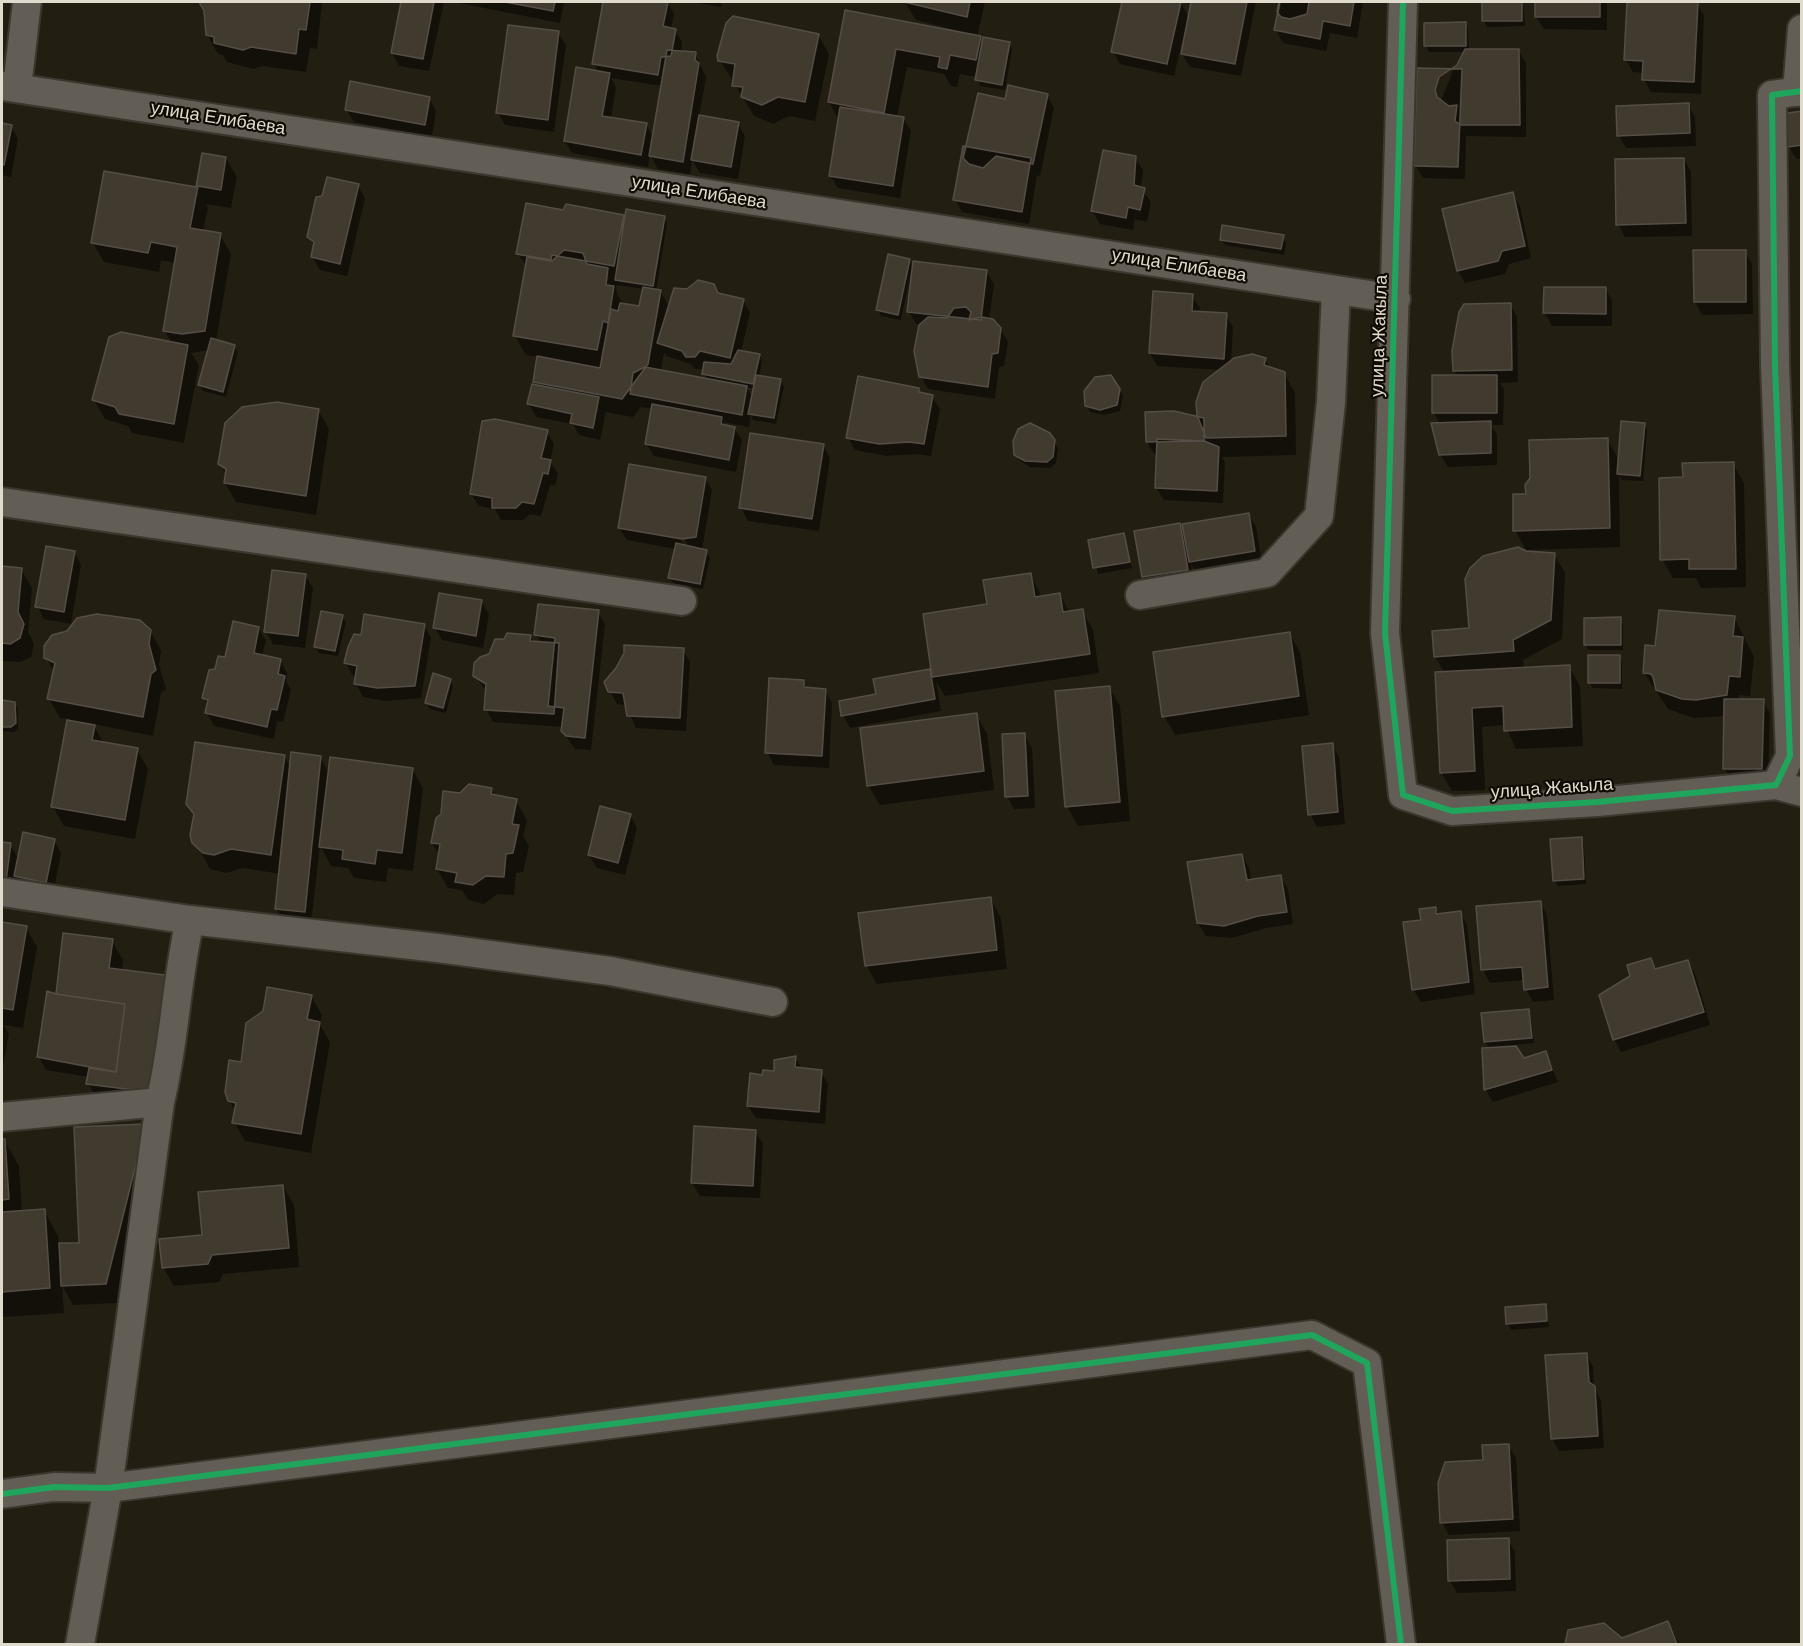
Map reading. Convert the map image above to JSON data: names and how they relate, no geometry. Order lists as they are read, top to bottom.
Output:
{
  "streets": {
    "street": ["улица Елибаева", "улица Жакыла"]
  },
  "crossings": [
    ["улица Елибаева", "улица Жакыла"]
  ]
}
